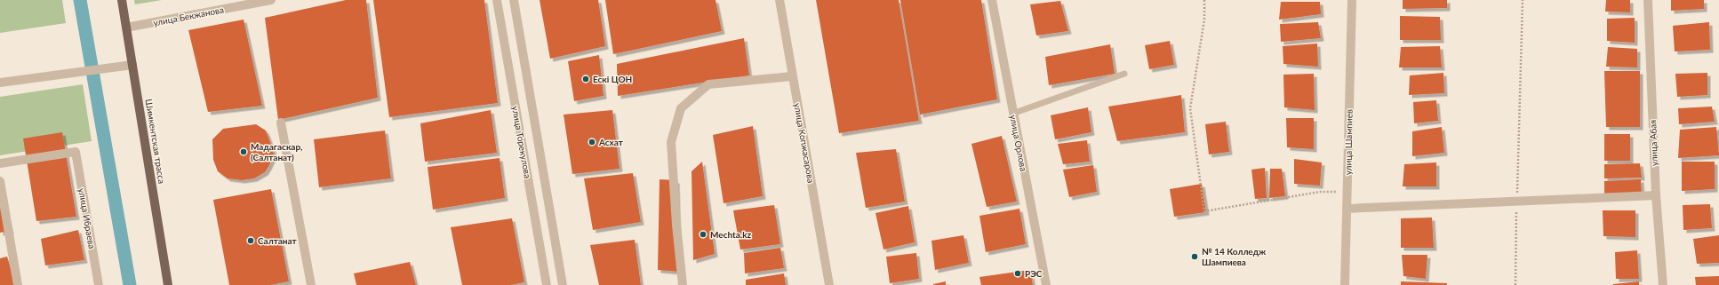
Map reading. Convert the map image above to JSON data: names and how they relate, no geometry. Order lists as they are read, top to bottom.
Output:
{
  "streets": {
    "main road": ["Шимкентская трасса"],
    "street": [
      "улица Бекжанова",
      "улица Торекулова",
      "улица Шампиев",
      "улица Копжасарова",
      "улица Орлова",
      "улица Абая",
      "улица Ибраева"
    ]
  },
  "crossings": [
    ["улица Бекжанова", "Шимкентская трасса"]
  ],
  "places": [
    "Ескі ЦОН",
    "Асхат",
    "Мадагаскар, (Салтанат)",
    "Mechta.kz",
    "Салтанат",
    "№ 14 Колледж Шампиева",
    "РЭС"
  ]
}
